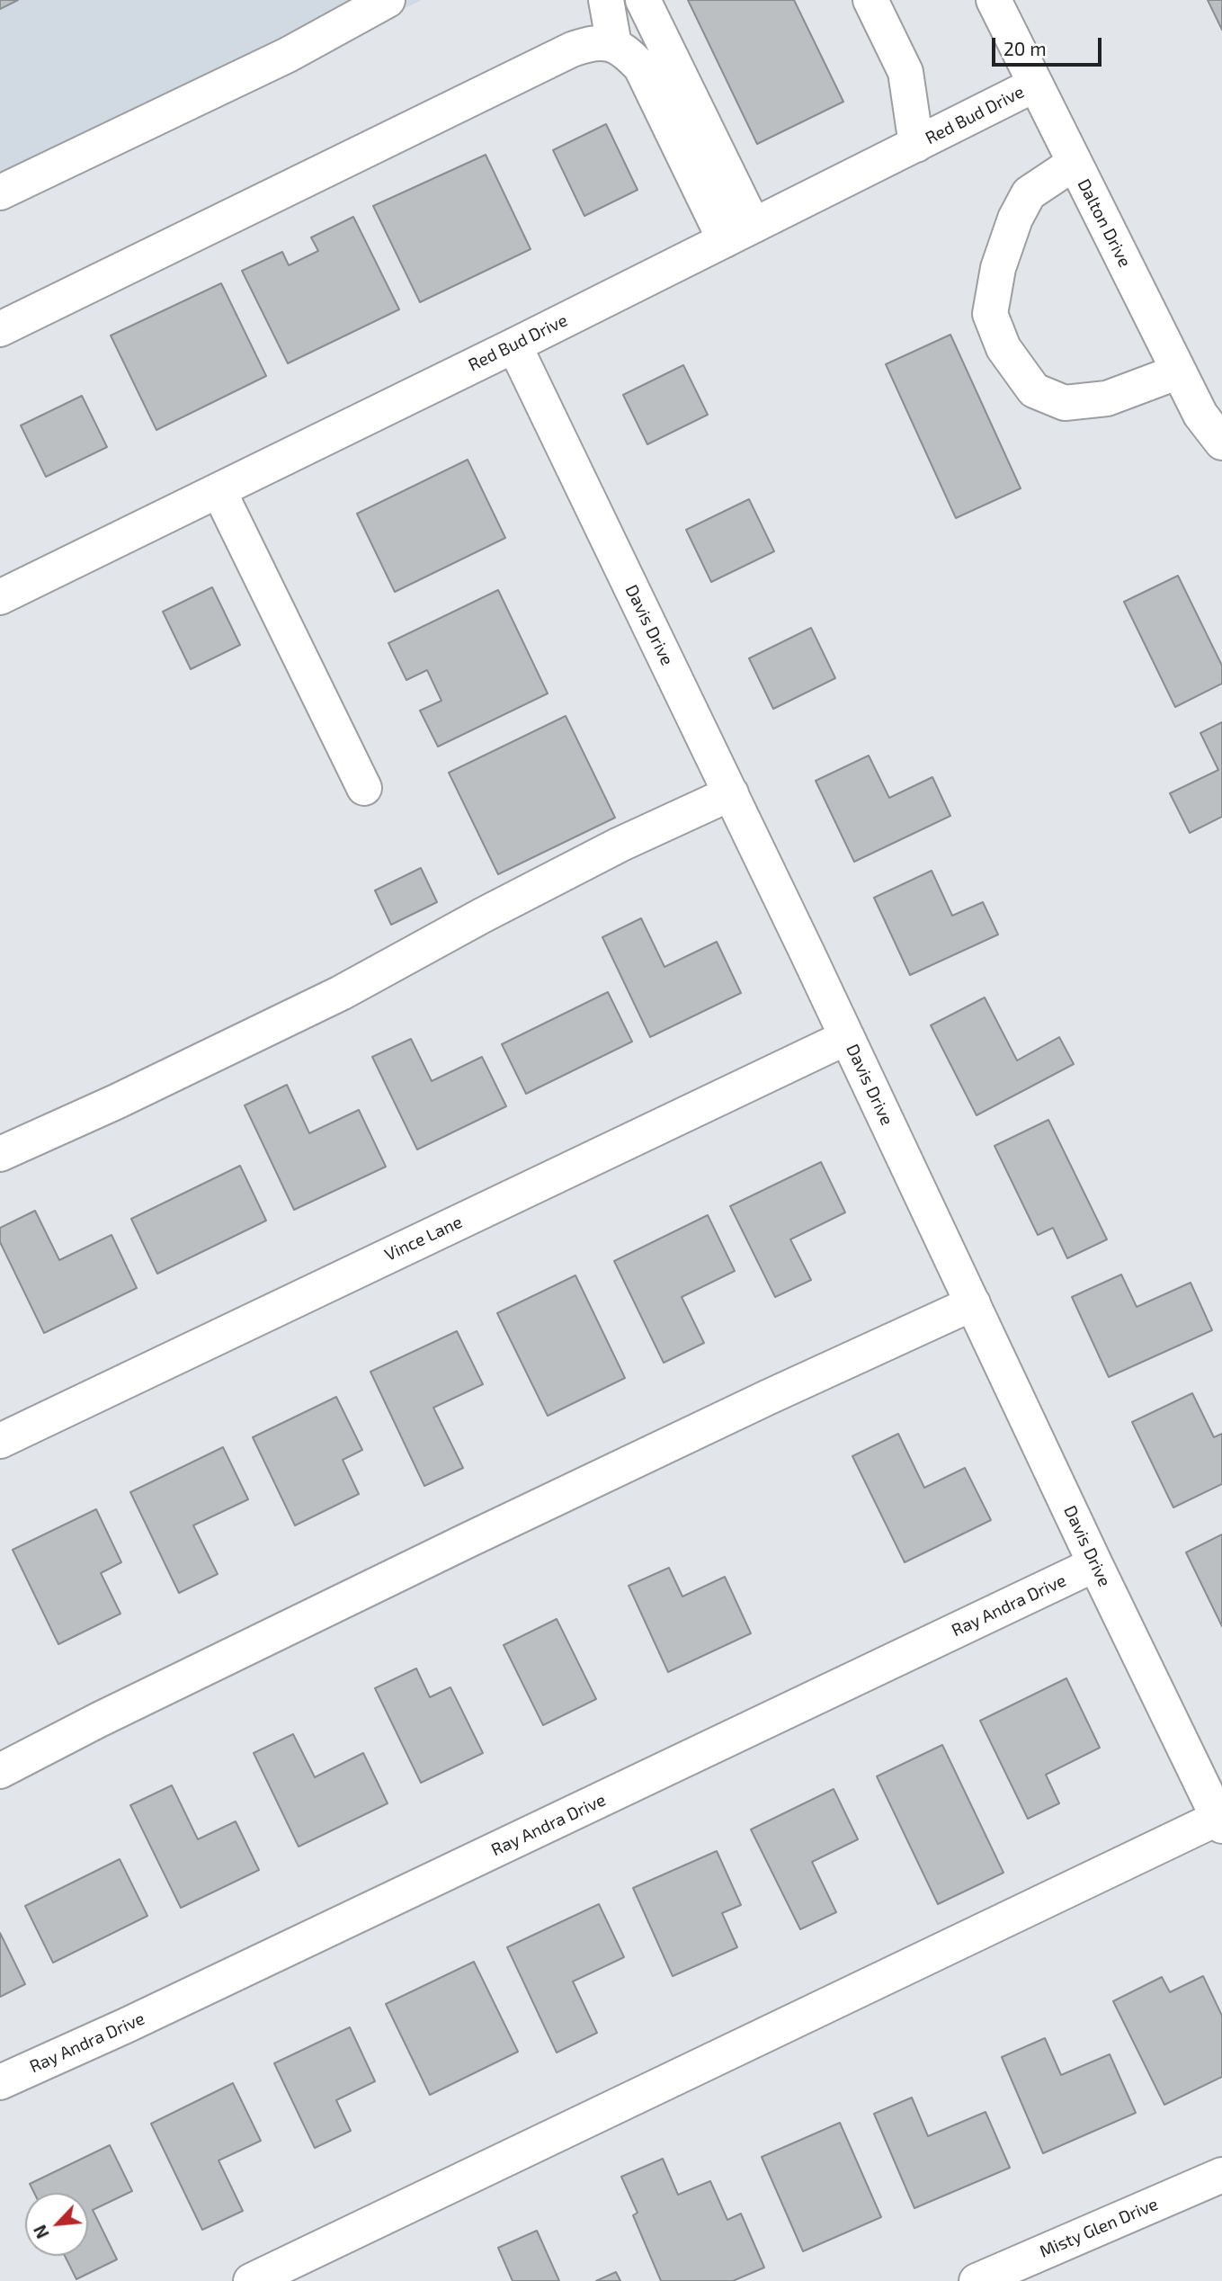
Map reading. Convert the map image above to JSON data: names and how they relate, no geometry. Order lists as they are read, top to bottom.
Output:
{
  "streets": {
    "street": [
      "Red Bud Drive",
      "Dalton Drive",
      "Davis Drive",
      "Vince Lane",
      "Ray Andra Drive",
      "Misty Glen Drive"
    ]
  },
  "crossings": [
    ["Red Bud Drive", "Dalton Drive"],
    ["Red Bud Drive", "Davis Drive"],
    ["Davis Drive", "Vince Lane"],
    ["Davis Drive", "Ray Andra Drive"]
  ],
  "scale_bar": "20 m",
  "north": "bottom left"
}
